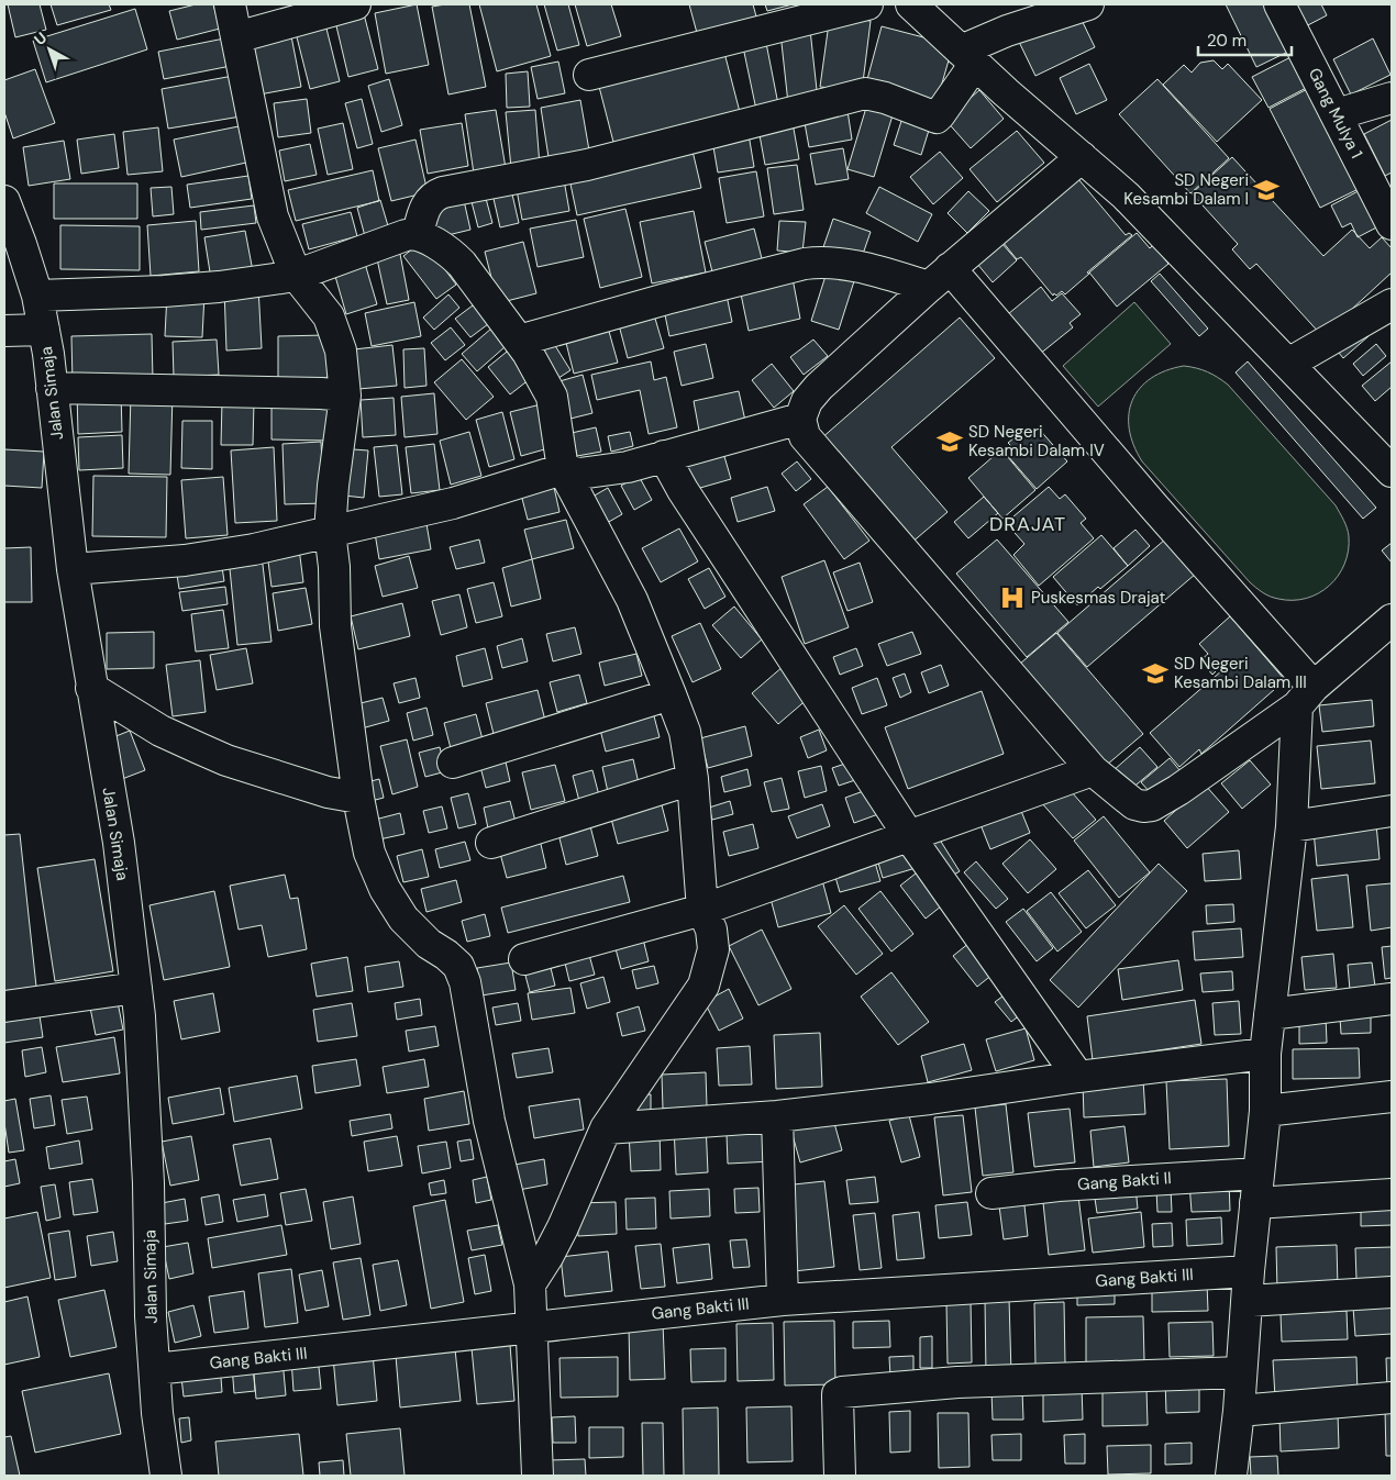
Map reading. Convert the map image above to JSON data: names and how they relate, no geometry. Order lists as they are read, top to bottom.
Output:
{
  "streets": {
    "street": [
      "Gang Mulya 1",
      "Jalan Simaja",
      "Gang Bakti II",
      "Gang Bakti III"
    ]
  },
  "crossings": [
    ["Jalan Simaja", "Gang Bakti III"]
  ],
  "districts": ["DRAJAT"],
  "places": {
    "school or university": ["SD Negeri Kesambi Dalam I", "SD Negeri Kesambi Dalam IV", "SD Negeri Kesambi Dalam III"],
    "hospital": ["Puskesmas Drajat"]
  },
  "scale_bar": "20 m",
  "north": "top left"
}
